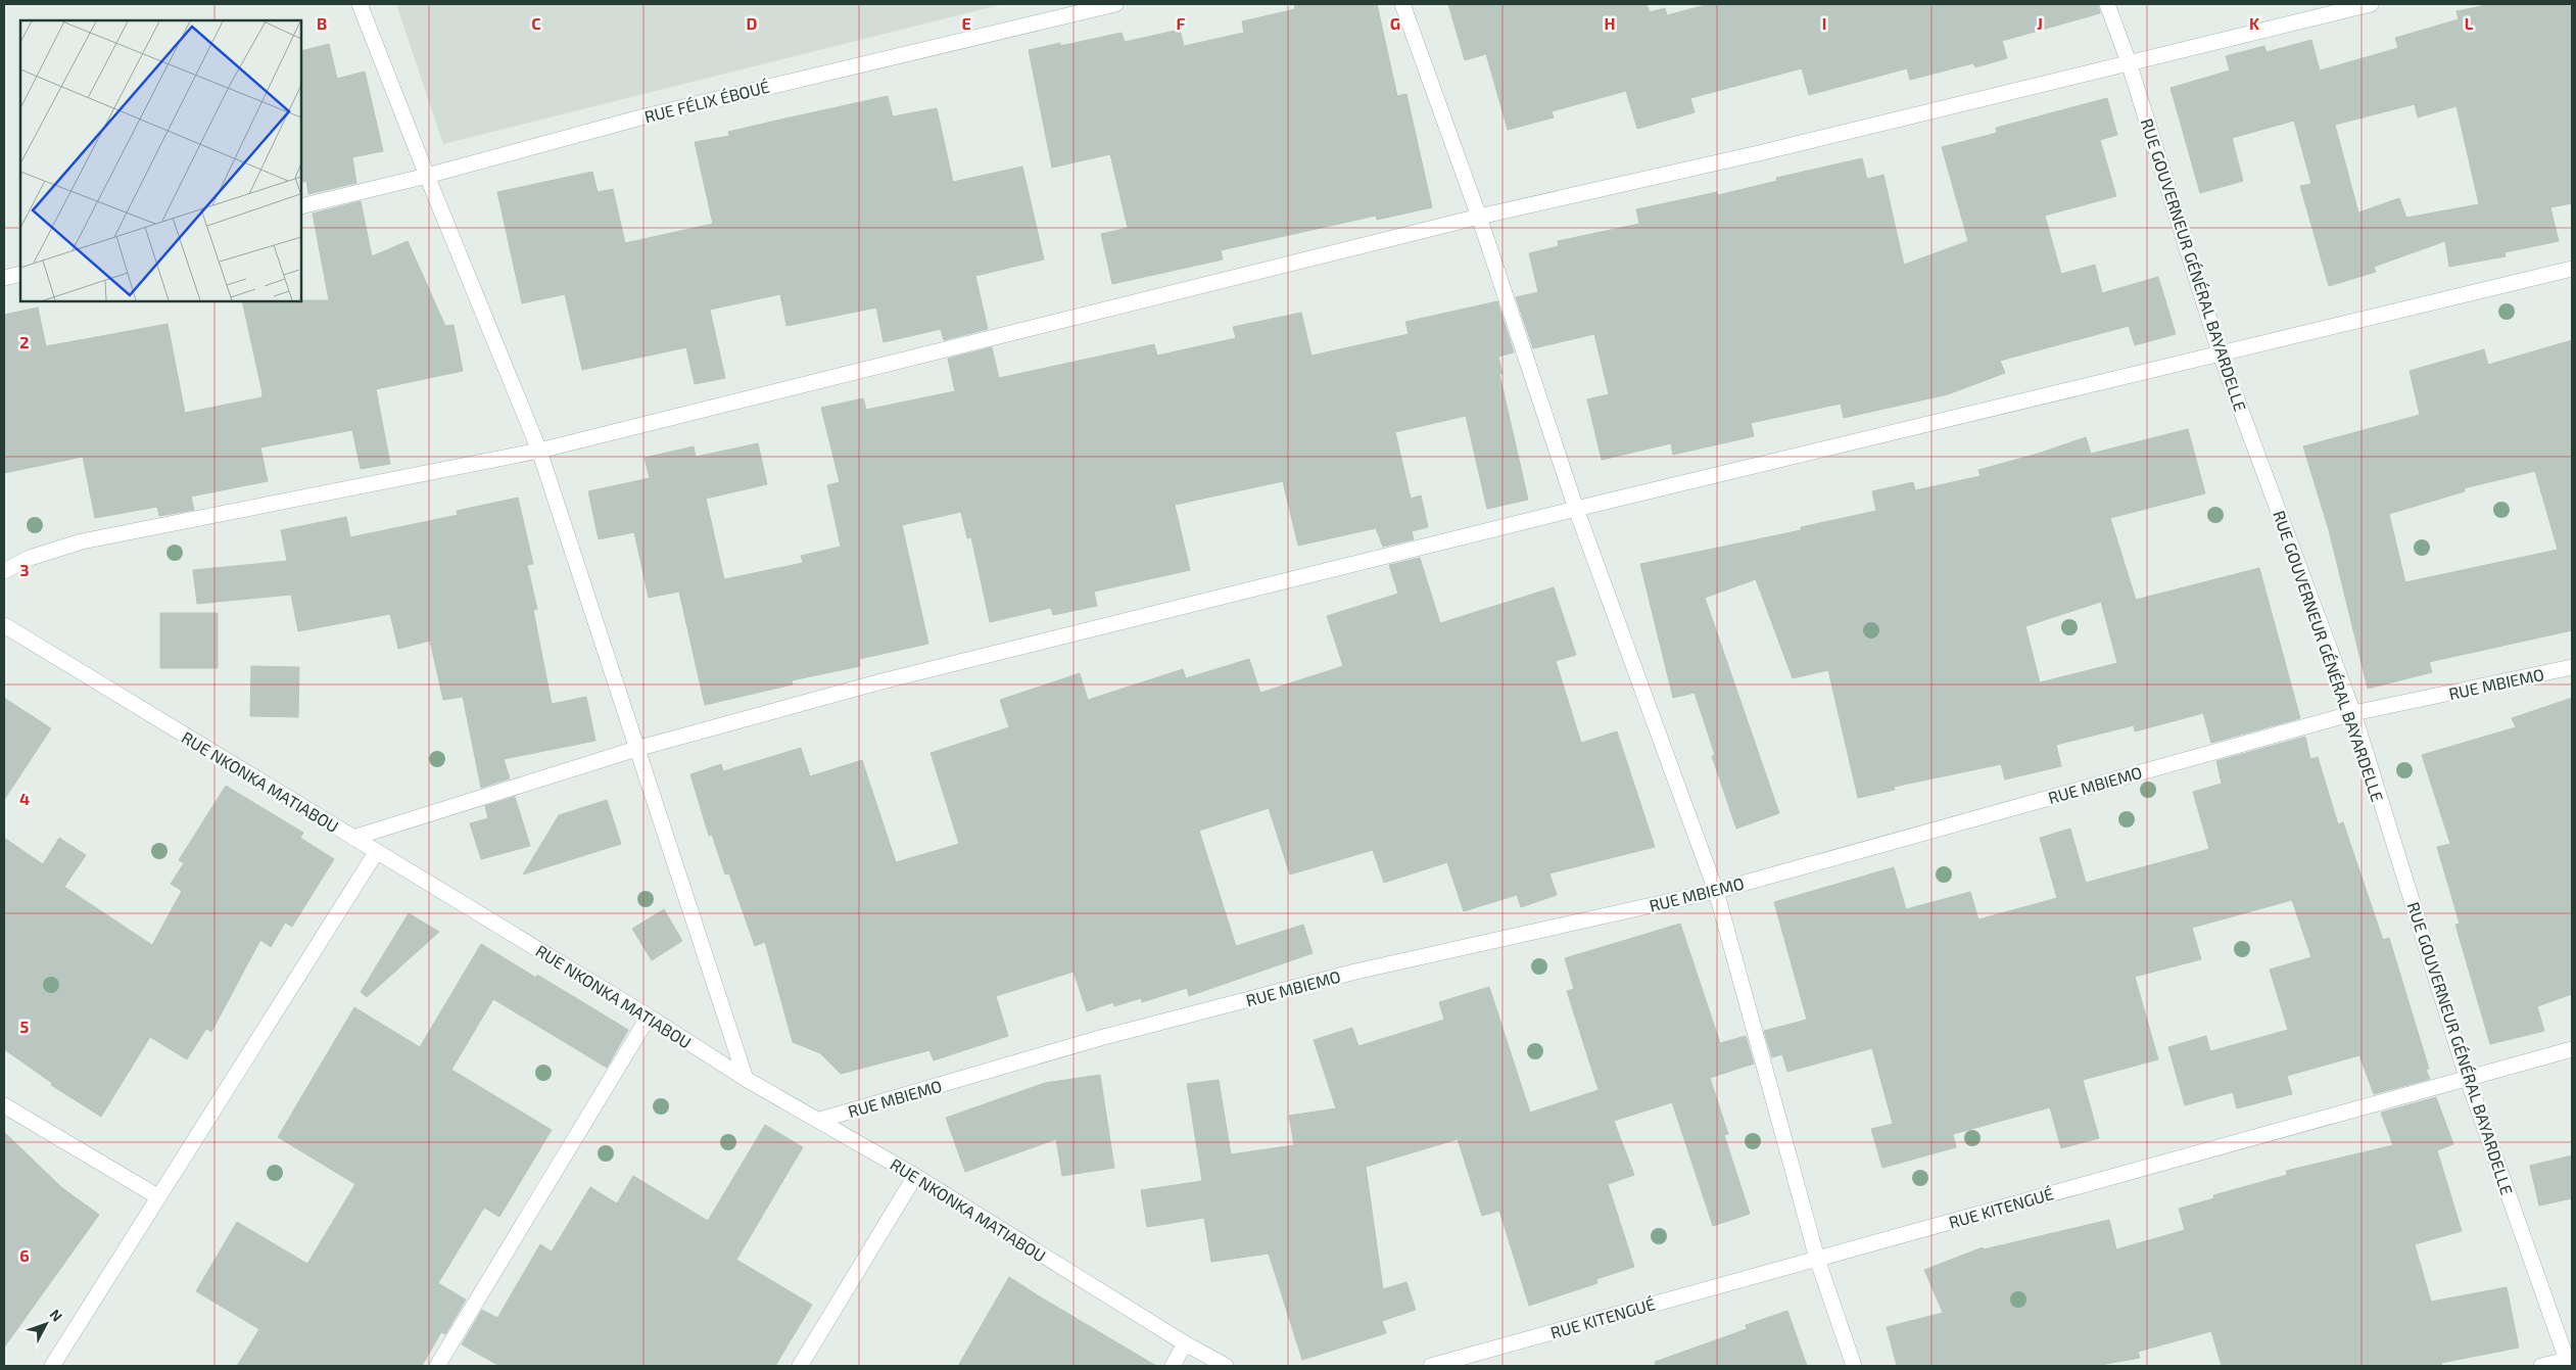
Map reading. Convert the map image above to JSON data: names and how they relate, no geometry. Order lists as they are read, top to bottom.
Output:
{
  "streets": {
    "street": [
      "RUE FÉLIX ÉBOUÉ",
      "RUE GOUVERNEUR GÉNÉRAL BAYARDELLE",
      "RUE MBIEMO",
      "RUE NKONKA MATIABOU",
      "RUE KITENGUÉ"
    ]
  },
  "crossings": [
    ["RUE GOUVERNEUR GÉNÉRAL BAYARDELLE", "RUE MBIEMO"],
    ["RUE GOUVERNEUR GÉNÉRAL BAYARDELLE", "RUE KITENGUÉ"],
    ["RUE MBIEMO", "RUE NKONKA MATIABOU"]
  ],
  "north": "top right",
  "grid": {
    "columns": [
      "B",
      "C",
      "D",
      "E",
      "F",
      "G",
      "H",
      "I",
      "J",
      "K",
      "L"
    ],
    "rows": [
      "2",
      "3",
      "4",
      "5",
      "6"
    ]
  }
}
